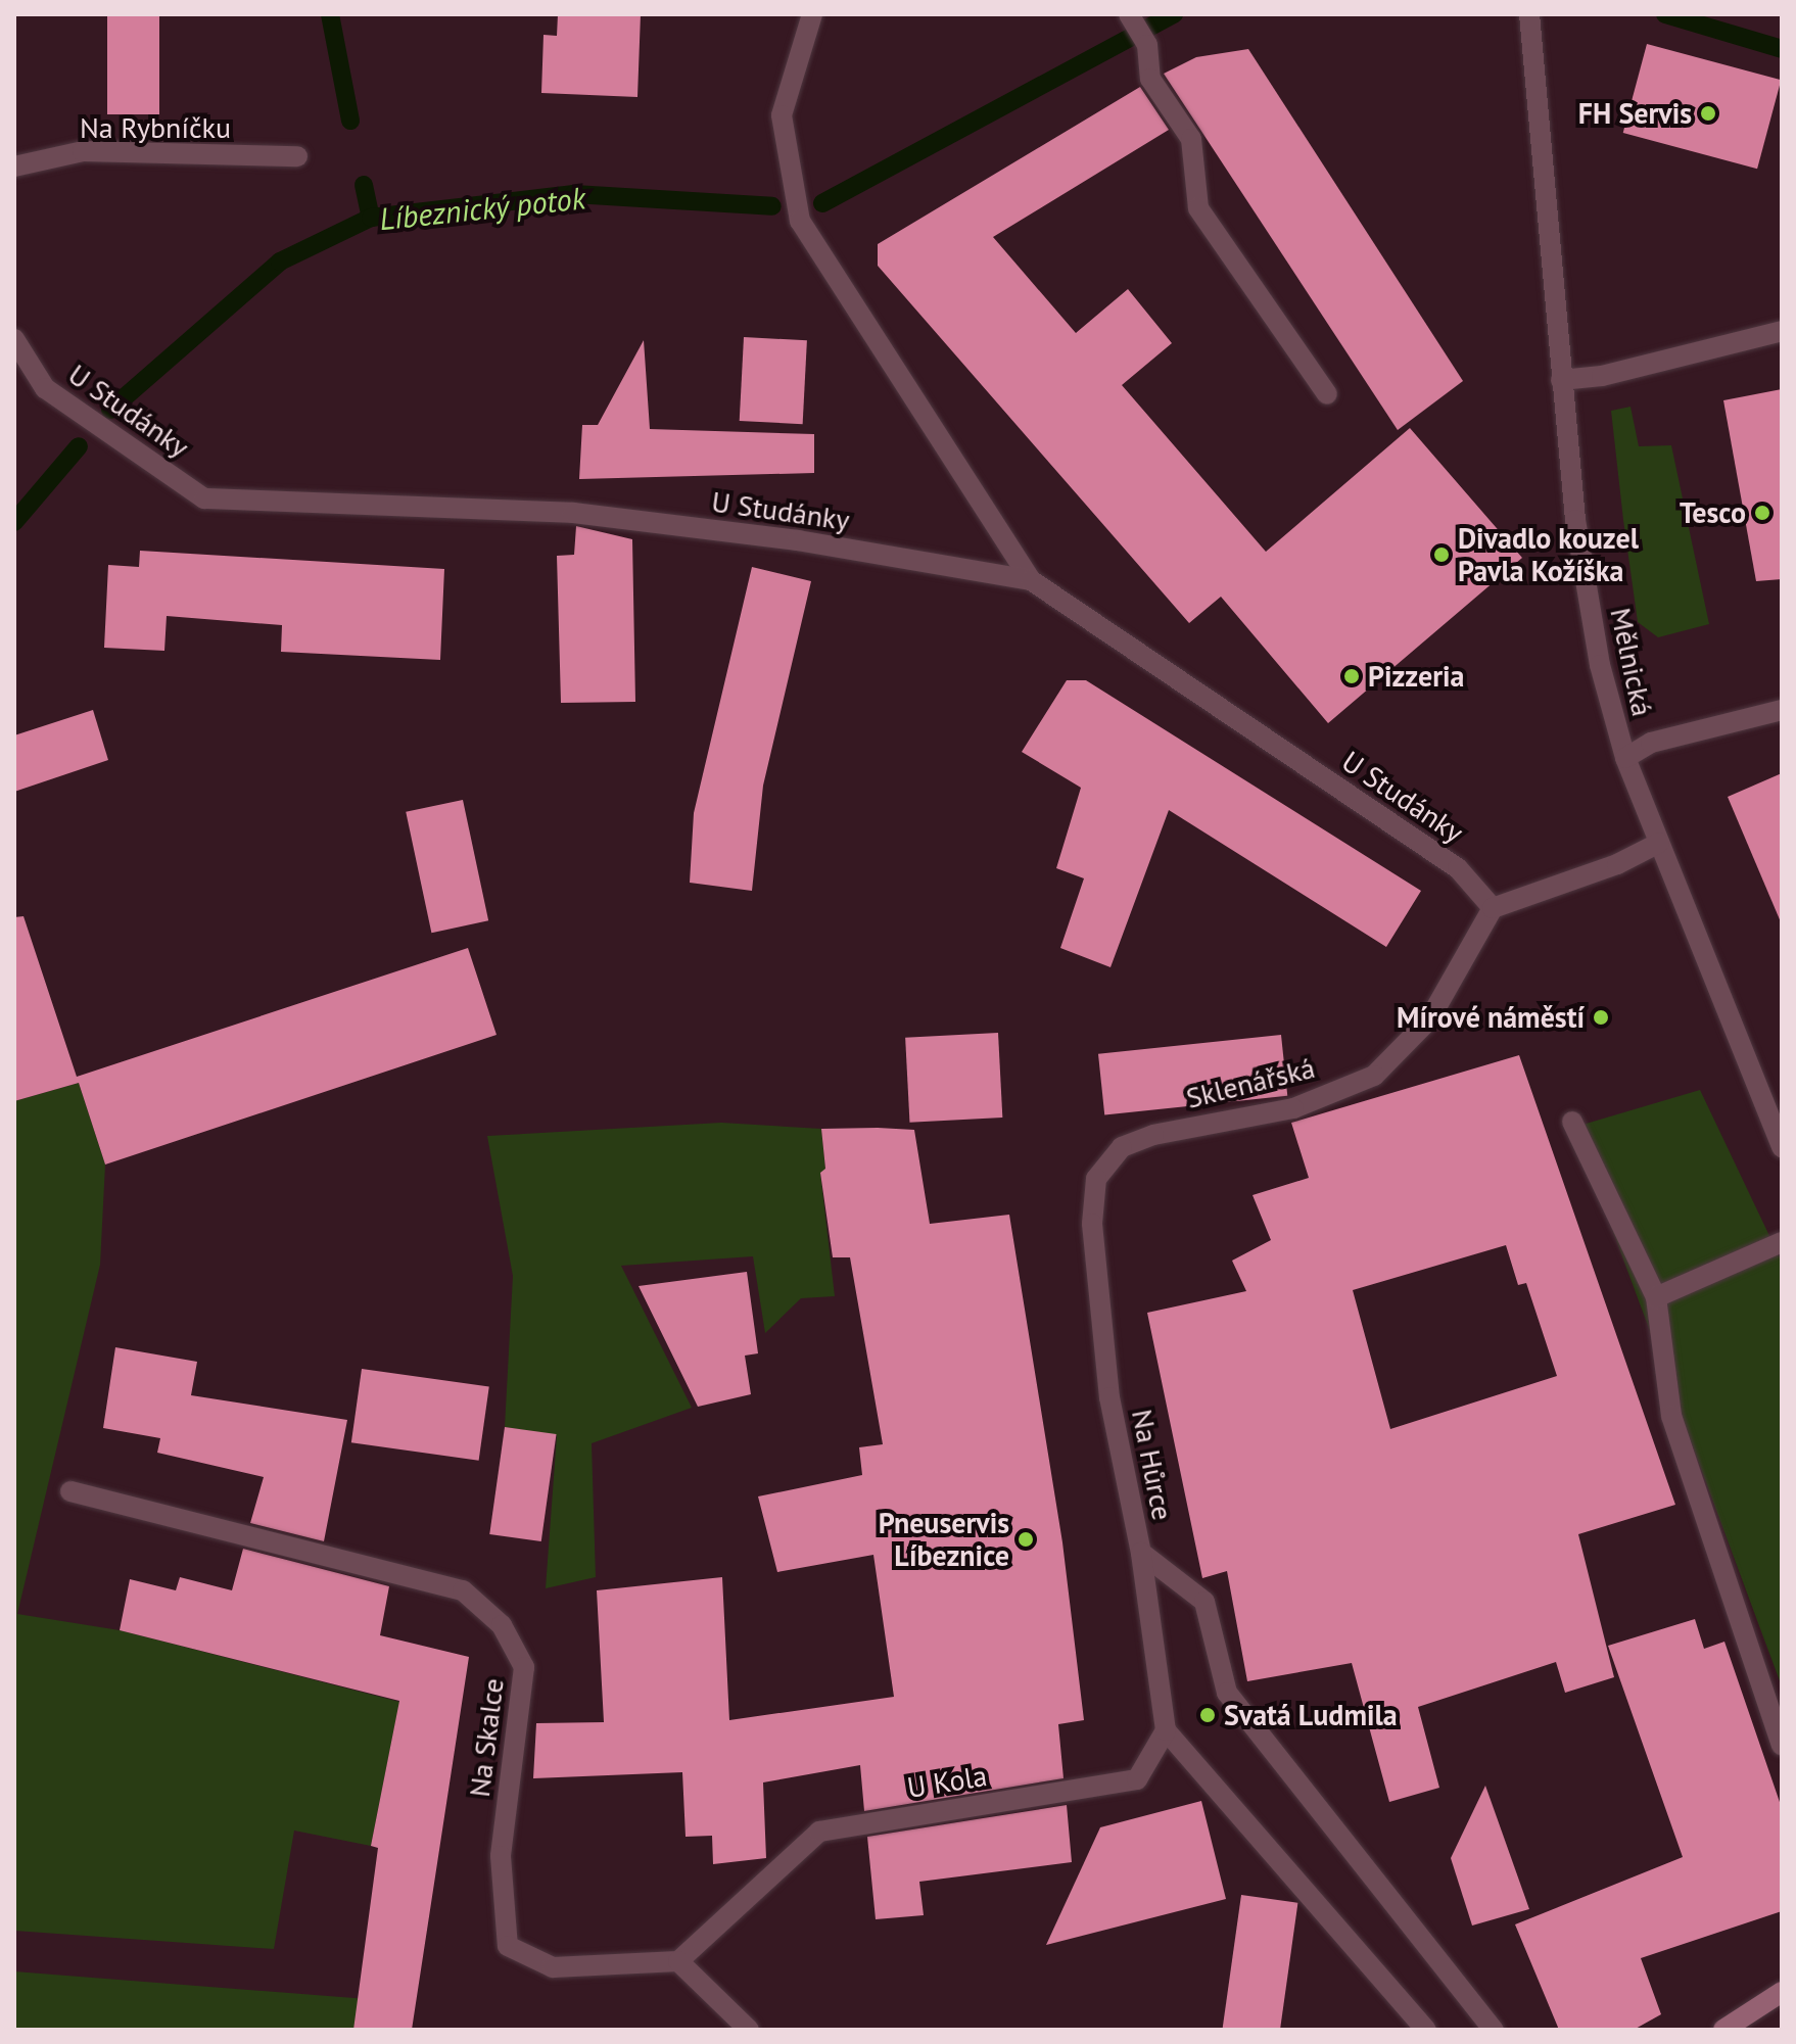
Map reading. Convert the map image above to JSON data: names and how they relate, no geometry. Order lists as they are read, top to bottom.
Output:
{
  "streets": {
    "street": [
      "Na Rybníčku",
      "U Studánky",
      "Mělnická",
      "Sklenářská",
      "Na Hůrce",
      "Na Skalce",
      "U Kola"
    ]
  },
  "crossings": [
    ["U Studánky", "Sklenářská"],
    ["Sklenářská", "Na Hůrce"],
    ["Na Skalce", "U Kola"]
  ],
  "water": ["Líbeznický potok"],
  "places": [
    "FH Servis",
    "Tesco",
    "Divadlo kouzel Pavla Kožíška",
    "Pizzeria",
    "Mírové náměstí",
    "Pneuservis Líbeznice",
    "Svatá Ludmila"
  ]
}
